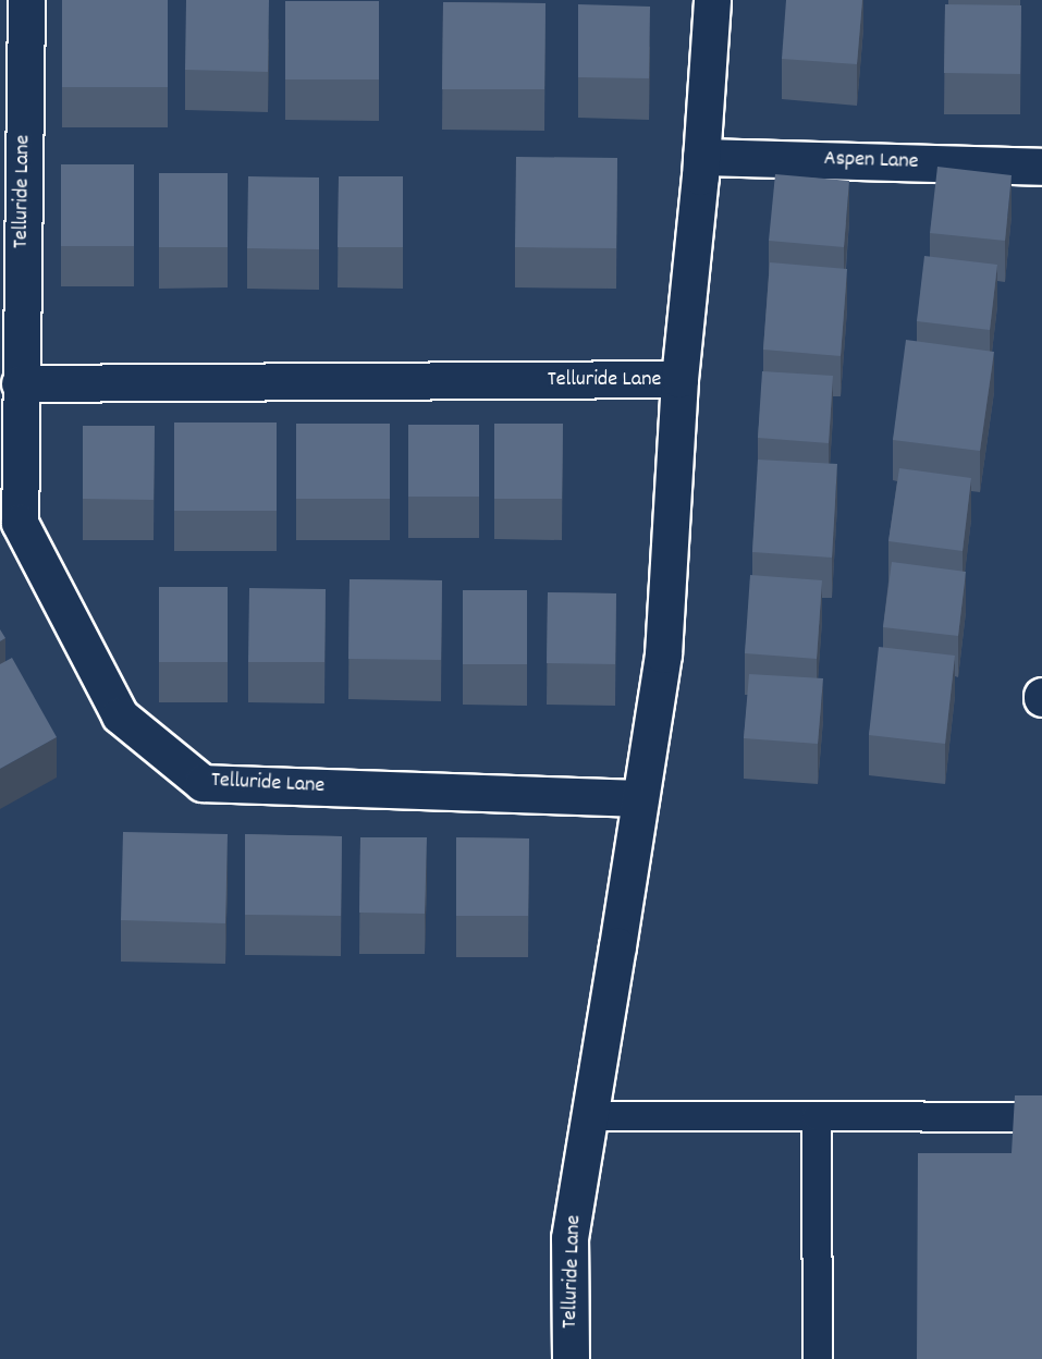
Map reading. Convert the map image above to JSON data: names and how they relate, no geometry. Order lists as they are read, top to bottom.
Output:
{
  "streets": {
    "street": ["Aspen Lane", "Telluride Lane"]
  },
  "crossings": [
    ["Aspen Lane", "Telluride Lane"]
  ]
}
